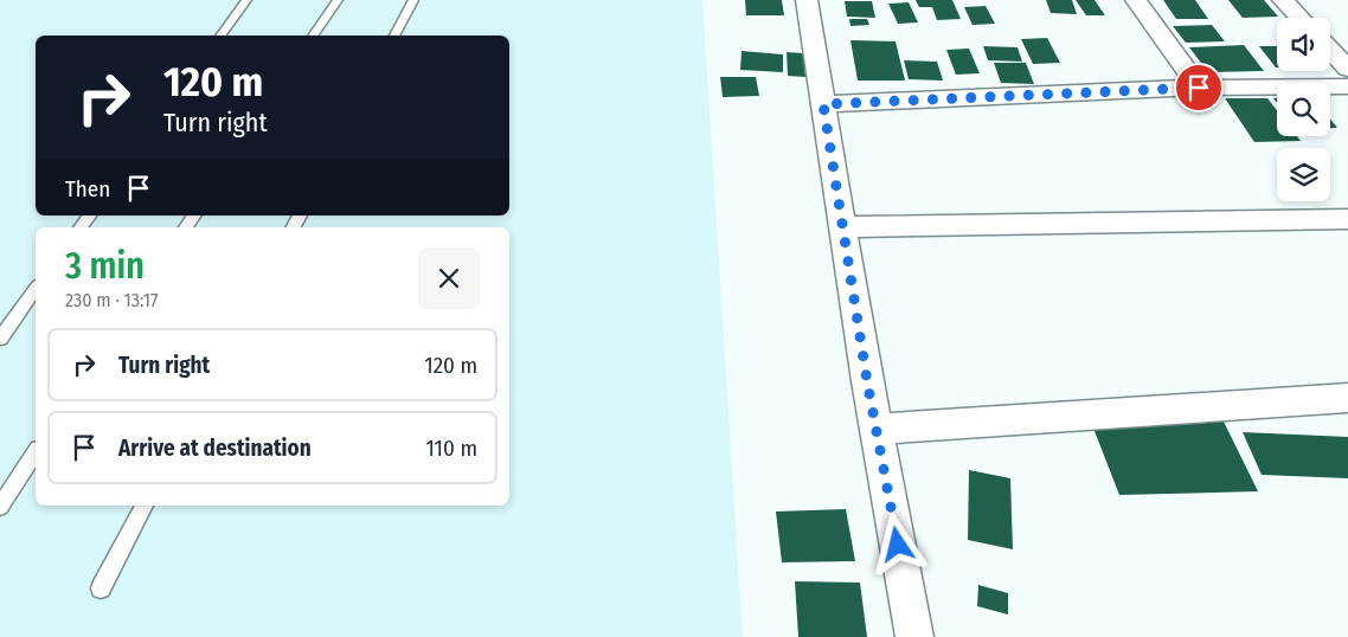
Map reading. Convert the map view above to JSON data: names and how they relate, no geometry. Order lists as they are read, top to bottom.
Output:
{
  "page": {
    "turn": ["120 m", "Turn right"],
    "then": "Then",
    "heading": ["3 min", "230 m · 13:17"],
    "list": [
      {
        "name": "Turn right",
        "value": "120 m"
      },
      {
        "name": "Arrive at destination",
        "value": "110 m"
      }
    ]
  }
}
